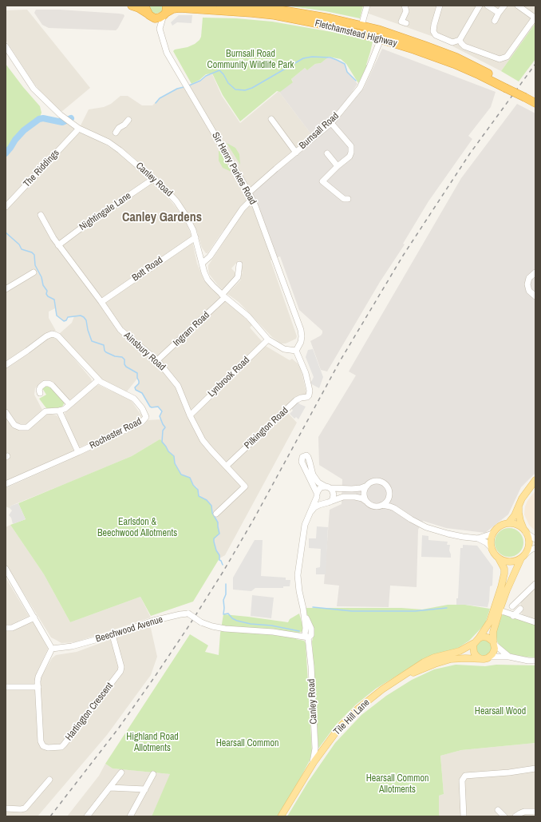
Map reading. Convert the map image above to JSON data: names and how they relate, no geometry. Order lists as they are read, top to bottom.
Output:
{
  "streets": {
    "highway": ["Fletchamstead Highway"],
    "main road": ["Tile Hill Lane"],
    "street": [
      "Burnsall Road",
      "The Riddings",
      "Sir Henry Parkes Road",
      "Canley Road",
      "Nightingale Lane",
      "Bott Road",
      "Ingram Road",
      "Ainsbury Road",
      "Lynbrook Road",
      "Pilkington Road",
      "Rochester Road",
      "Beechwood Avenue",
      "Hartington Crescent"
    ]
  },
  "crossings": [
    ["Fletchamstead Highway", "Burnsall Road"],
    ["Fletchamstead Highway", "Sir Henry Parkes Road"],
    ["Burnsall Road", "Sir Henry Parkes Road"],
    ["Sir Henry Parkes Road", "Canley Road"],
    ["Sir Henry Parkes Road", "Pilkington Road"],
    ["Canley Road", "Nightingale Lane"],
    ["Canley Road", "Bott Road"],
    ["Canley Road", "Ingram Road"],
    ["Canley Road", "Lynbrook Road"],
    ["Canley Road", "Pilkington Road"],
    ["Canley Road", "Beechwood Avenue"],
    ["Canley Road", "Tile Hill Lane"],
    ["Nightingale Lane", "Ainsbury Road"],
    ["Bott Road", "Ainsbury Road"],
    ["Ingram Road", "Ainsbury Road"],
    ["Ainsbury Road", "Lynbrook Road"],
    ["Ainsbury Road", "Pilkington Road"],
    ["Beechwood Avenue", "Hartington Crescent"]
  ],
  "districts": ["Canley Gardens"],
  "parks": [
    "Burnsall Road Community Wildlife Park",
    "Earlsdon & Beechwood Allotments",
    "Hearsall Wood",
    "Highland Road Allotments",
    "Hearsall Common",
    "Hearsall Common Allotments"
  ]
}
